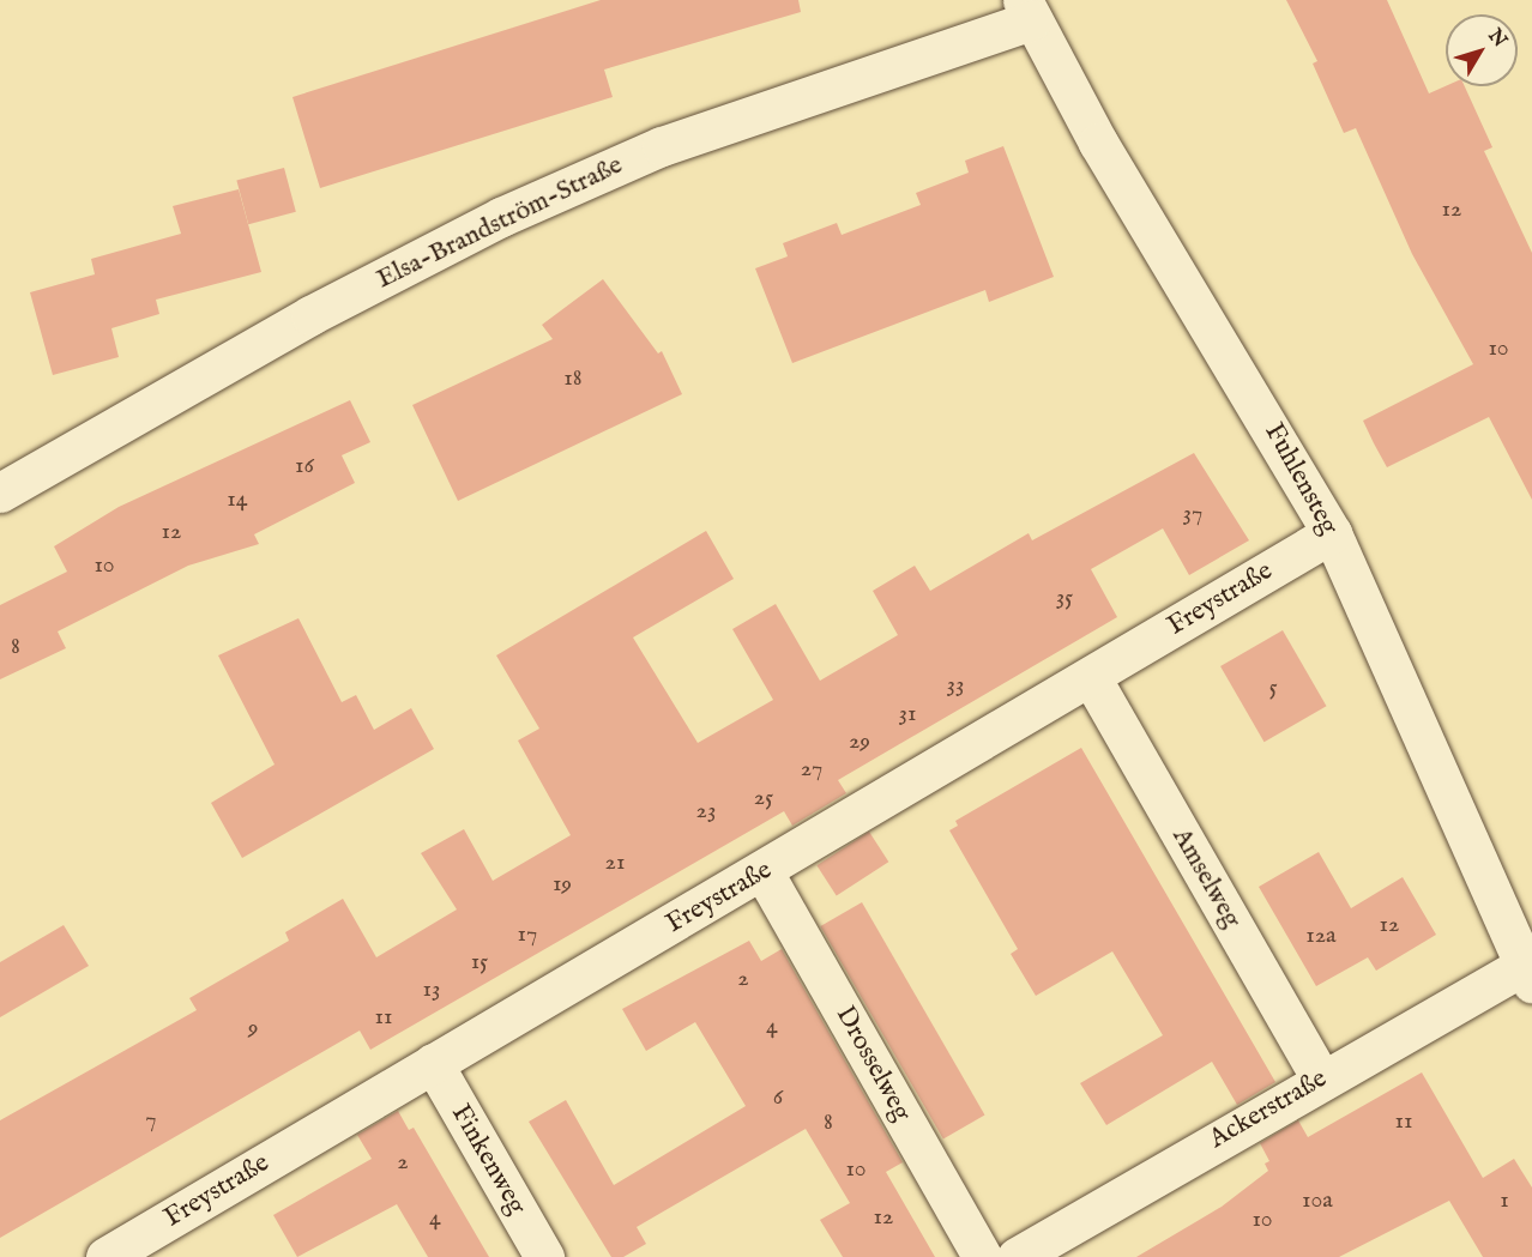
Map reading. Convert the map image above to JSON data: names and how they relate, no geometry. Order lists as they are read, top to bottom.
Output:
{
  "streets": {
    "street": [
      "Elsa-Brandström-Straße",
      "Fuhlensteg",
      "Freystraße",
      "Amselweg",
      "Drosselweg",
      "Ackerstraße",
      "Finkenweg"
    ]
  },
  "crossings": [
    ["Elsa-Brandström-Straße", "Fuhlensteg"],
    ["Fuhlensteg", "Freystraße"],
    ["Fuhlensteg", "Ackerstraße"],
    ["Freystraße", "Amselweg"],
    ["Freystraße", "Drosselweg"],
    ["Freystraße", "Finkenweg"],
    ["Amselweg", "Ackerstraße"]
  ],
  "house_numbers": [
    "12",
    "10",
    "18",
    "16",
    "14",
    "37",
    "12",
    "10",
    "35",
    "8",
    "33",
    "5",
    "31",
    "29",
    "27",
    "25",
    "23",
    "21",
    "19",
    "12",
    "17",
    "12a",
    "15",
    "2",
    "13",
    "11",
    "4",
    "9",
    "6",
    "7",
    "11",
    "8",
    "2",
    "10",
    "10a",
    "1",
    "12",
    "4",
    "10"
  ],
  "north": "top right"
}
